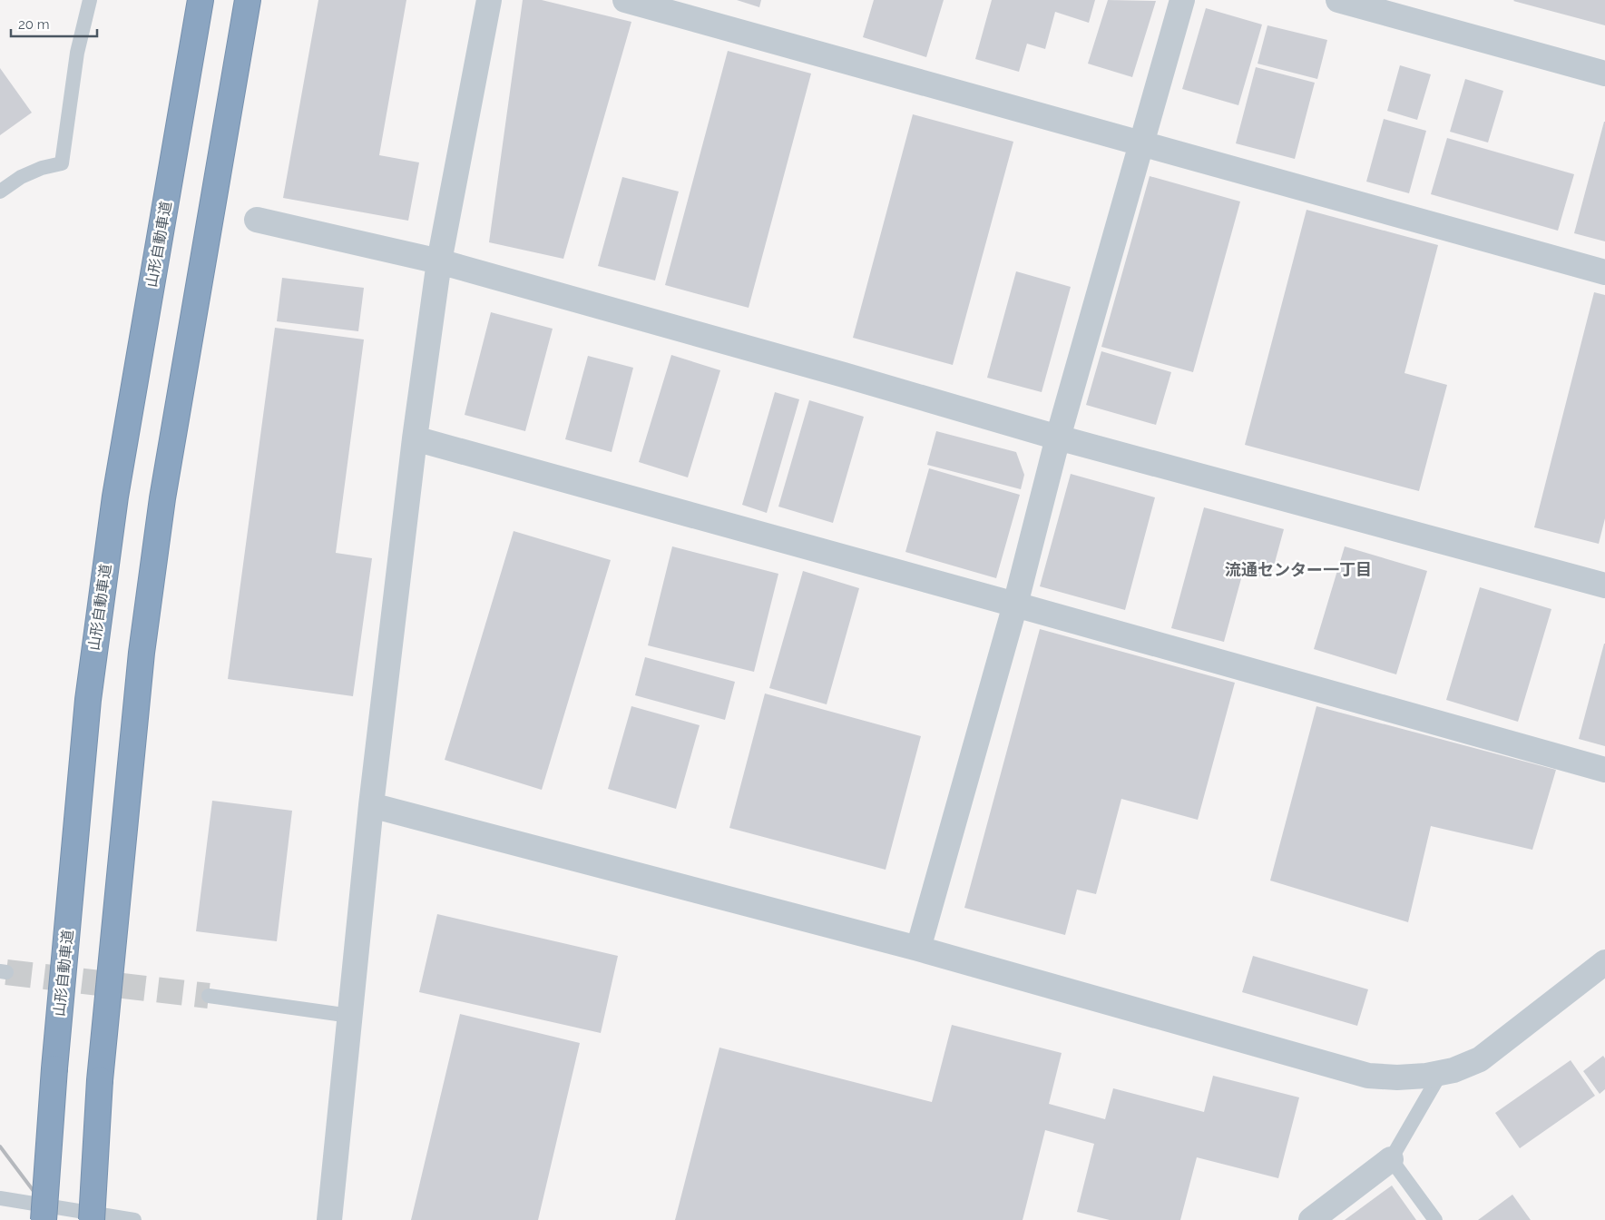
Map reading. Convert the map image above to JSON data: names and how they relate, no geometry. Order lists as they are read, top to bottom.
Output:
{
  "streets": {
    "highway": ["山形自動車道"]
  },
  "districts": ["流通センター一丁目"],
  "scale_bar": "20 m"
}
